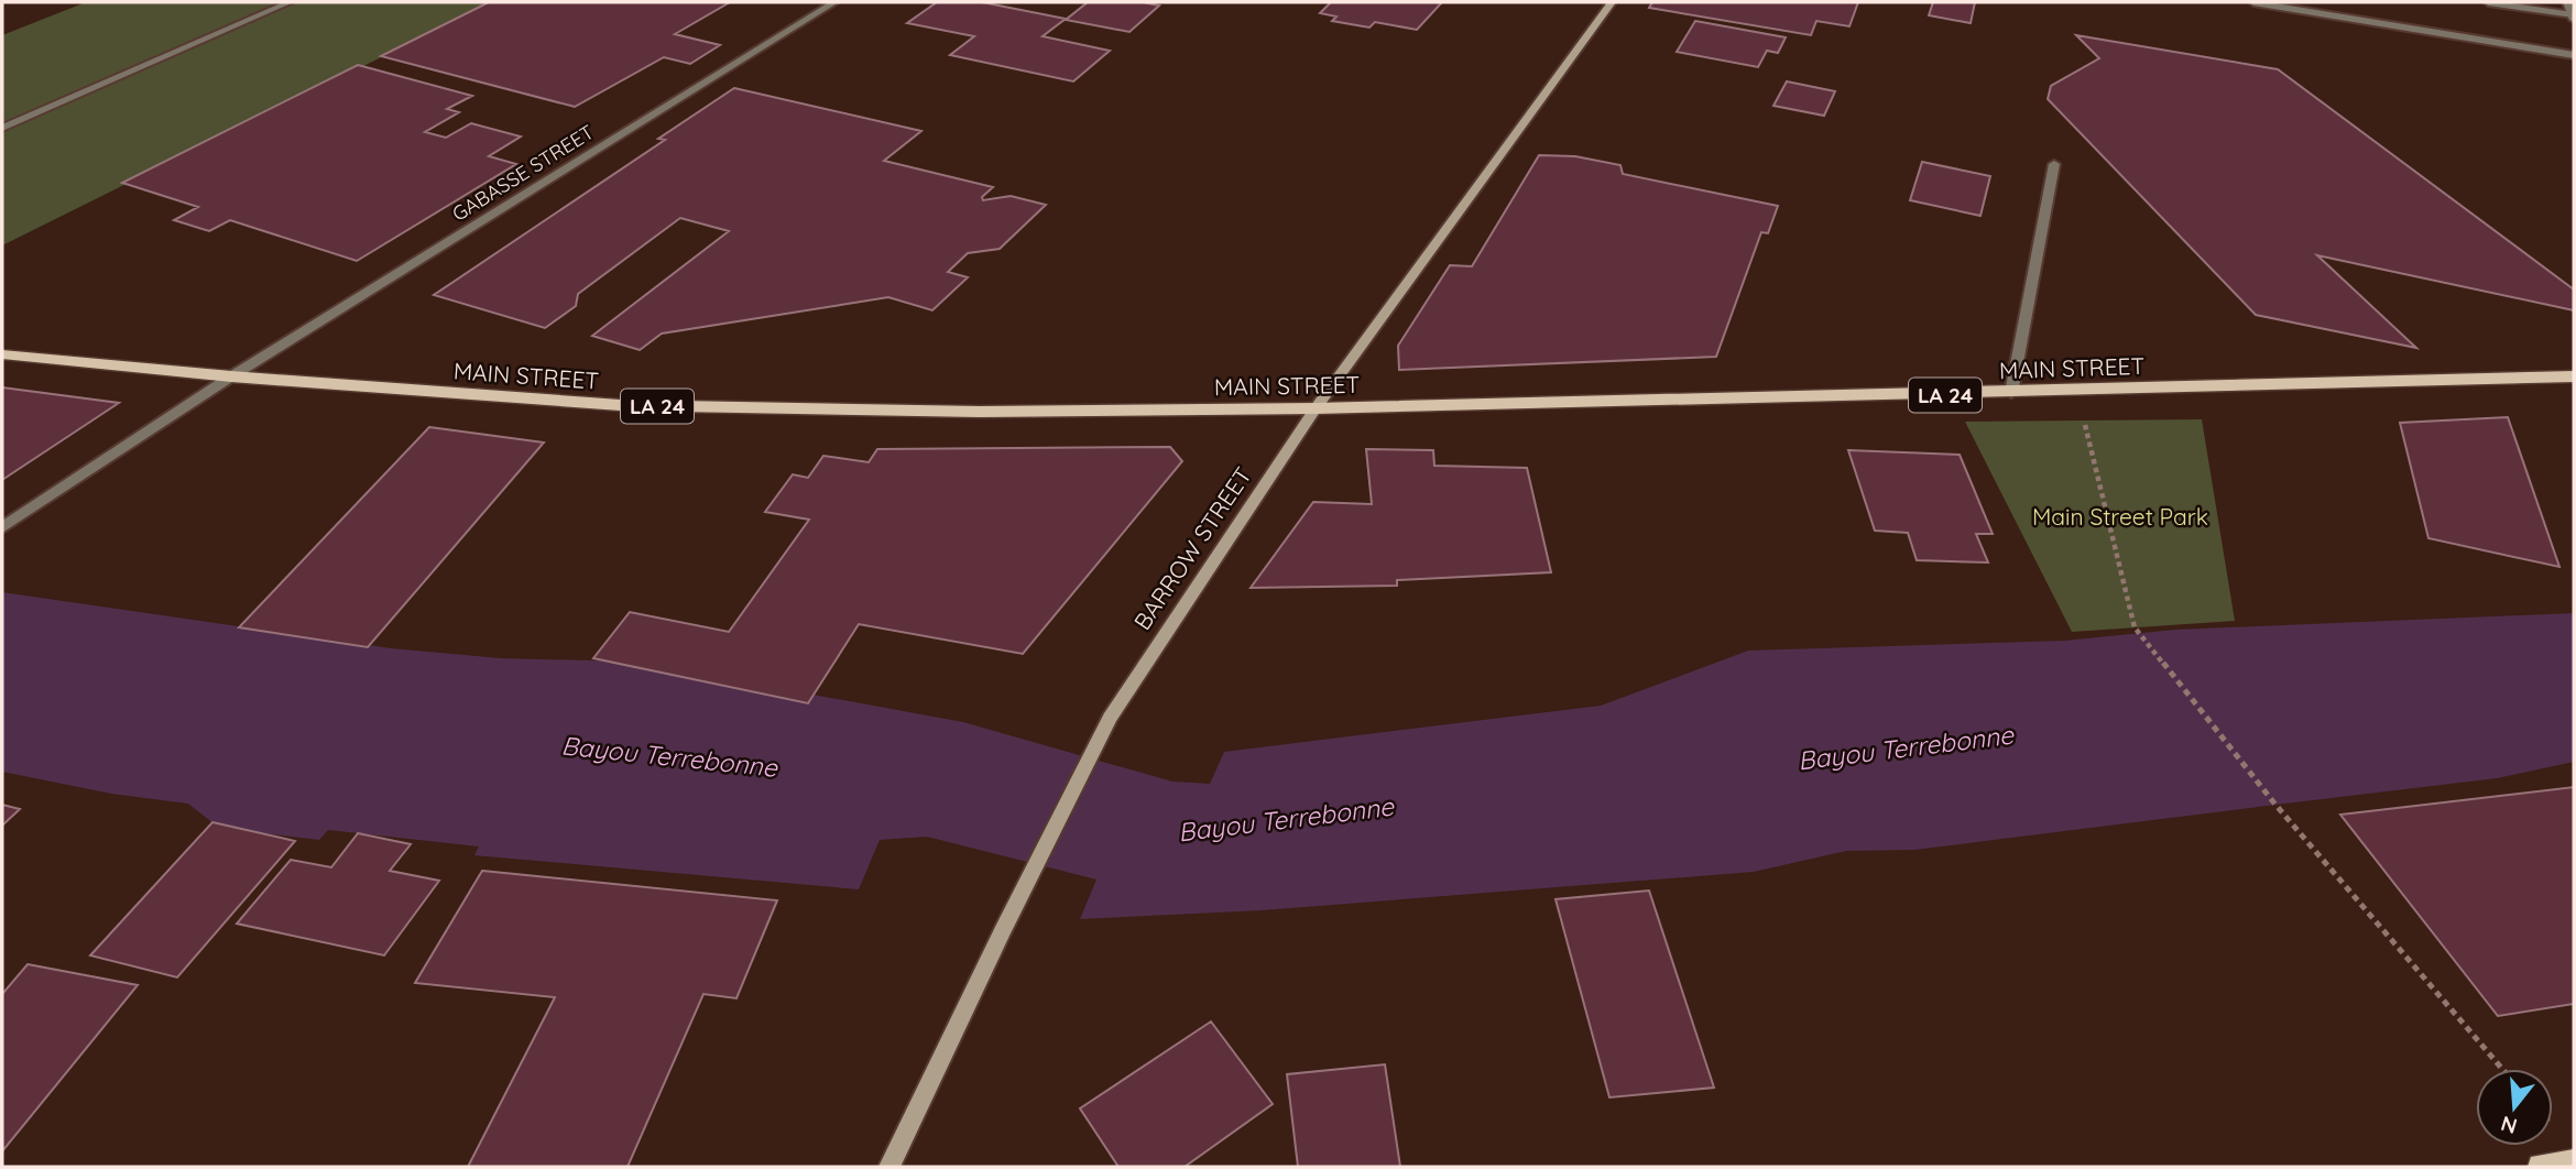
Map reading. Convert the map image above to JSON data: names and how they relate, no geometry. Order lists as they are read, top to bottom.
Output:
{
  "streets": {
    "main road": ["MAIN STREET", "LA 24", "BARROW STREET"],
    "street": ["GABASSE STREET"]
  },
  "crossings": [
    ["GABASSE STREET", "MAIN STREET"],
    ["MAIN STREET", "BARROW STREET"]
  ],
  "water": ["Bayou Terrebonne"],
  "parks": ["Main Street Park"],
  "north": "bottom"
}
